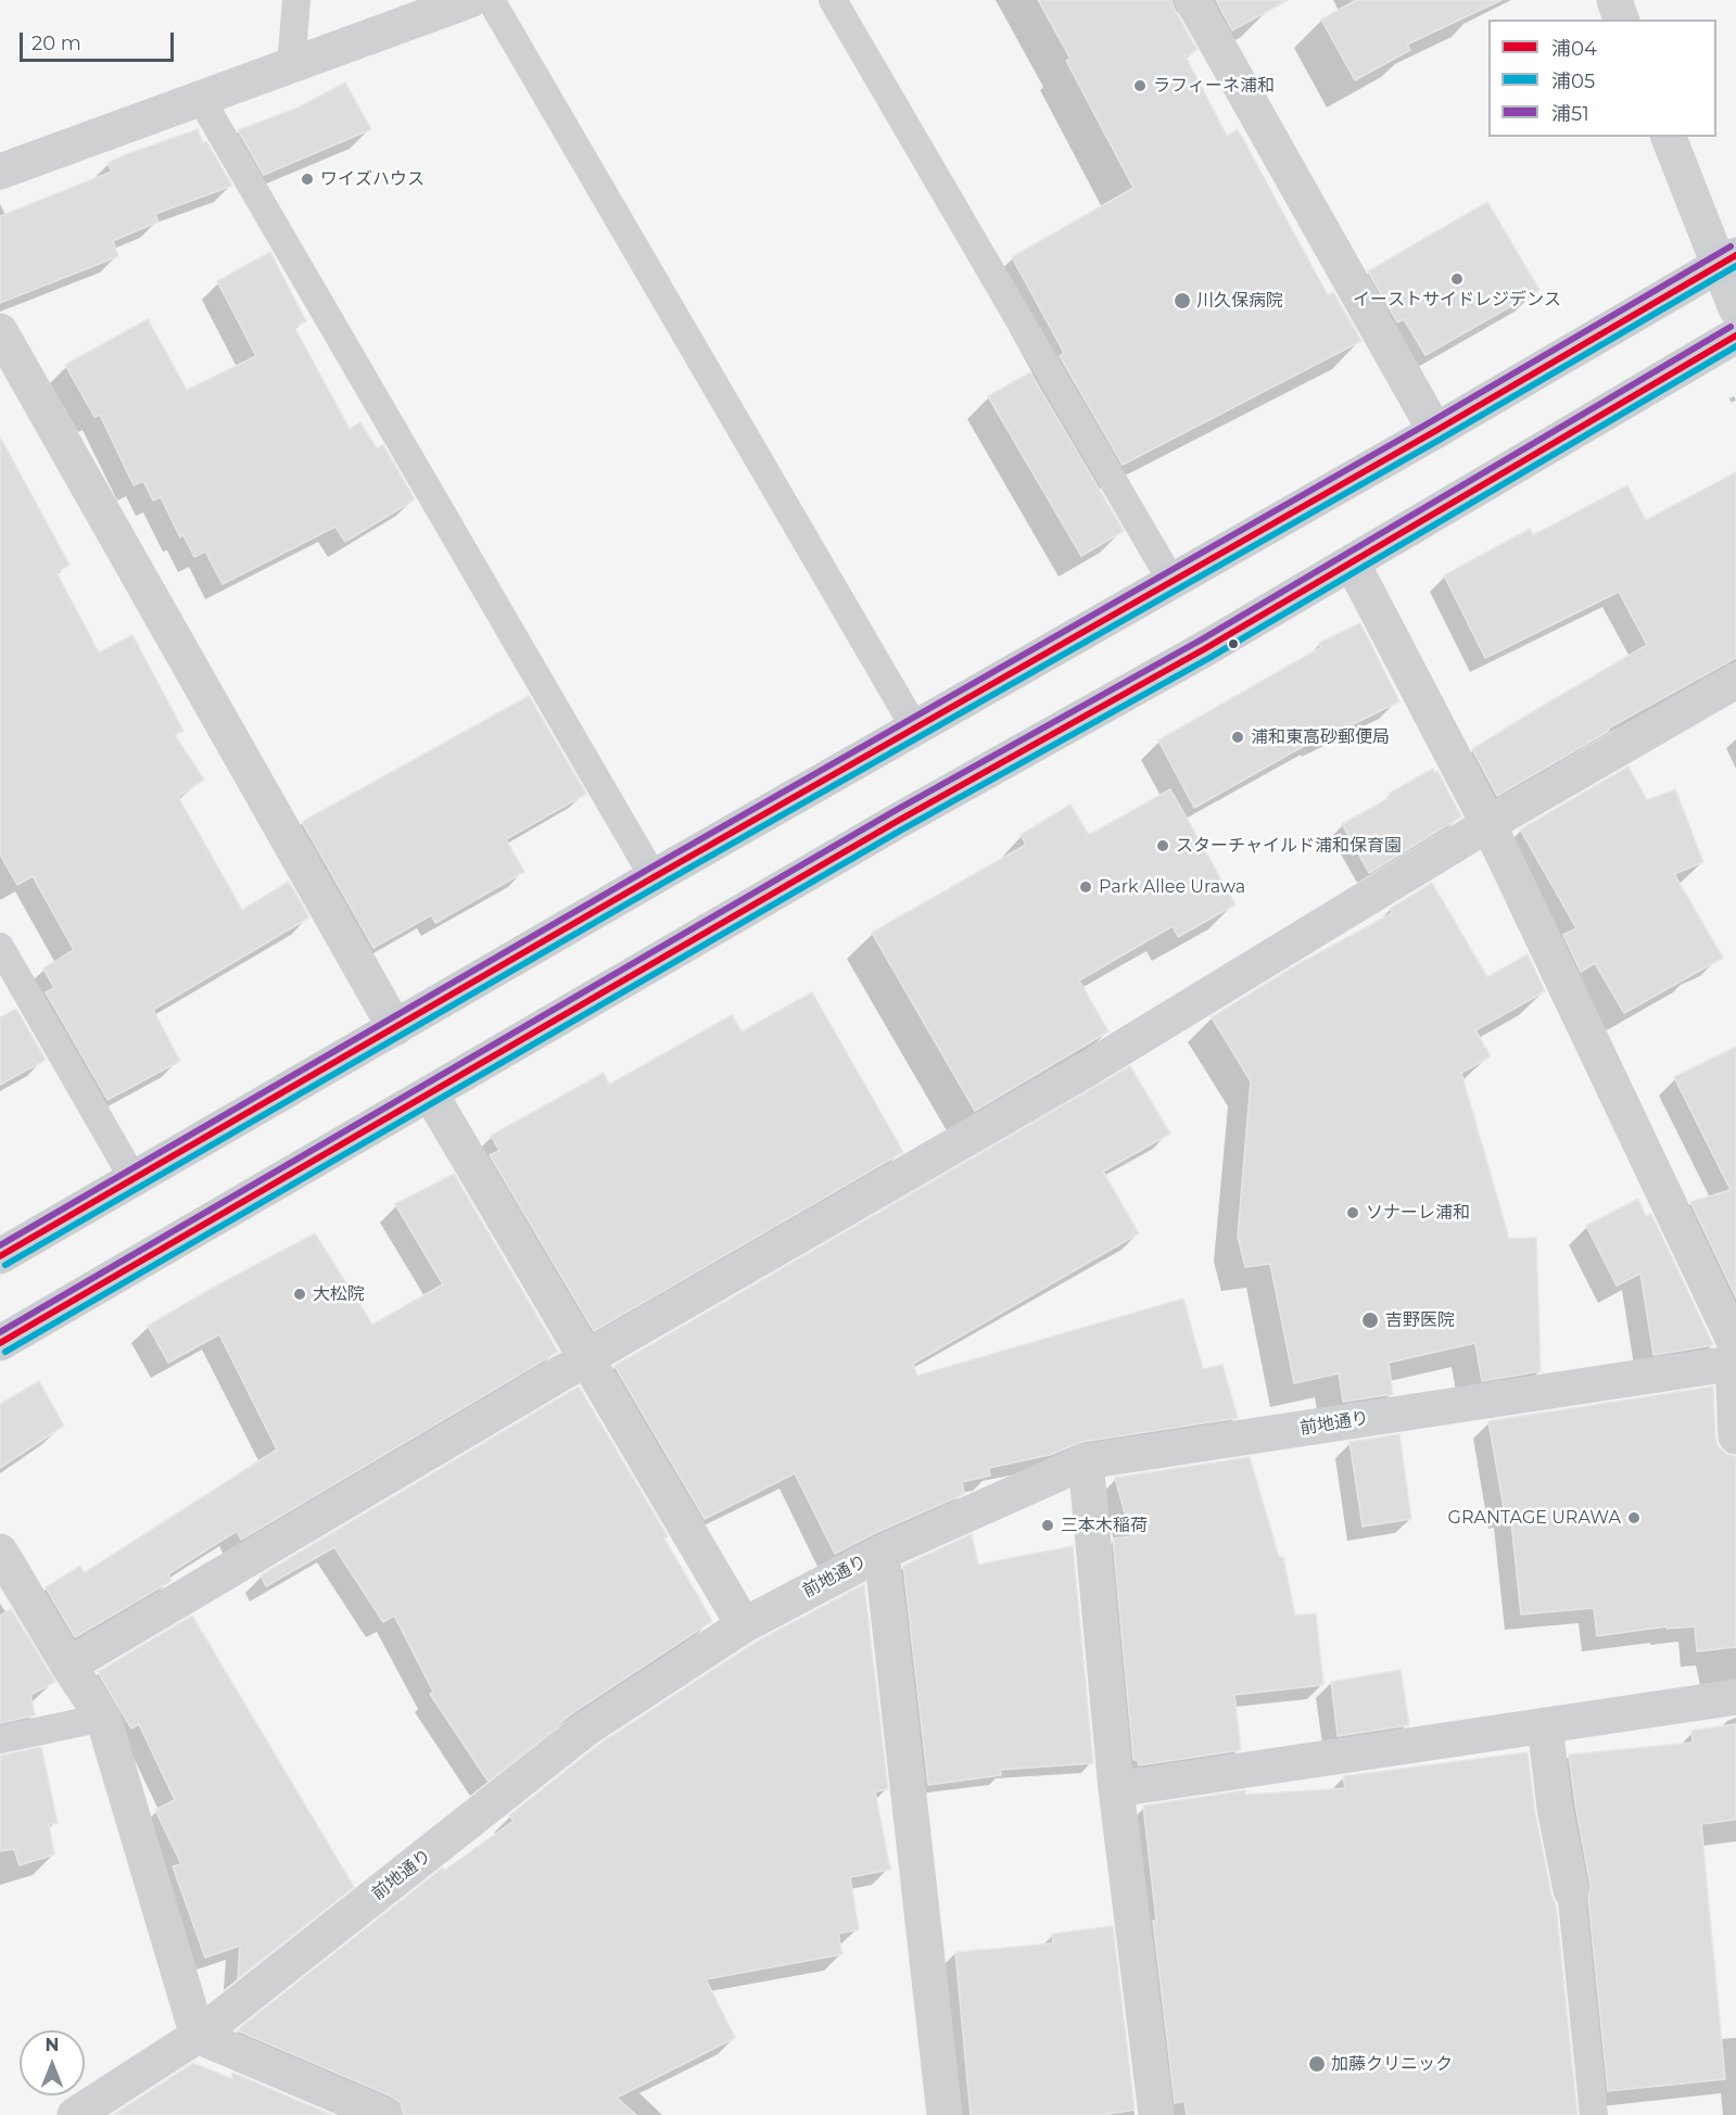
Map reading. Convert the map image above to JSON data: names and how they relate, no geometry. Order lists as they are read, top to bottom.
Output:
{
  "streets": {
    "street": ["前地通り"]
  },
  "places": [
    "ラフィーネ浦和",
    "ワイズハウス",
    "イーストサイドレジデンス",
    "川久保病院",
    "浦和東高砂郵便局",
    "スターチャイルド浦和保育園",
    "Park Allee Urawa",
    "ソナーレ浦和",
    "大松院",
    "吉野医院",
    "GRANTAGE URAWA",
    "三本木稲荷",
    "加藤クリニック"
  ],
  "lines": ["transit line 浦51", "transit line 浦04", "transit line 浦05"],
  "legend": ["浦04", "浦05", "浦51"],
  "scale_bar": "20 m",
  "north": "top"
}
